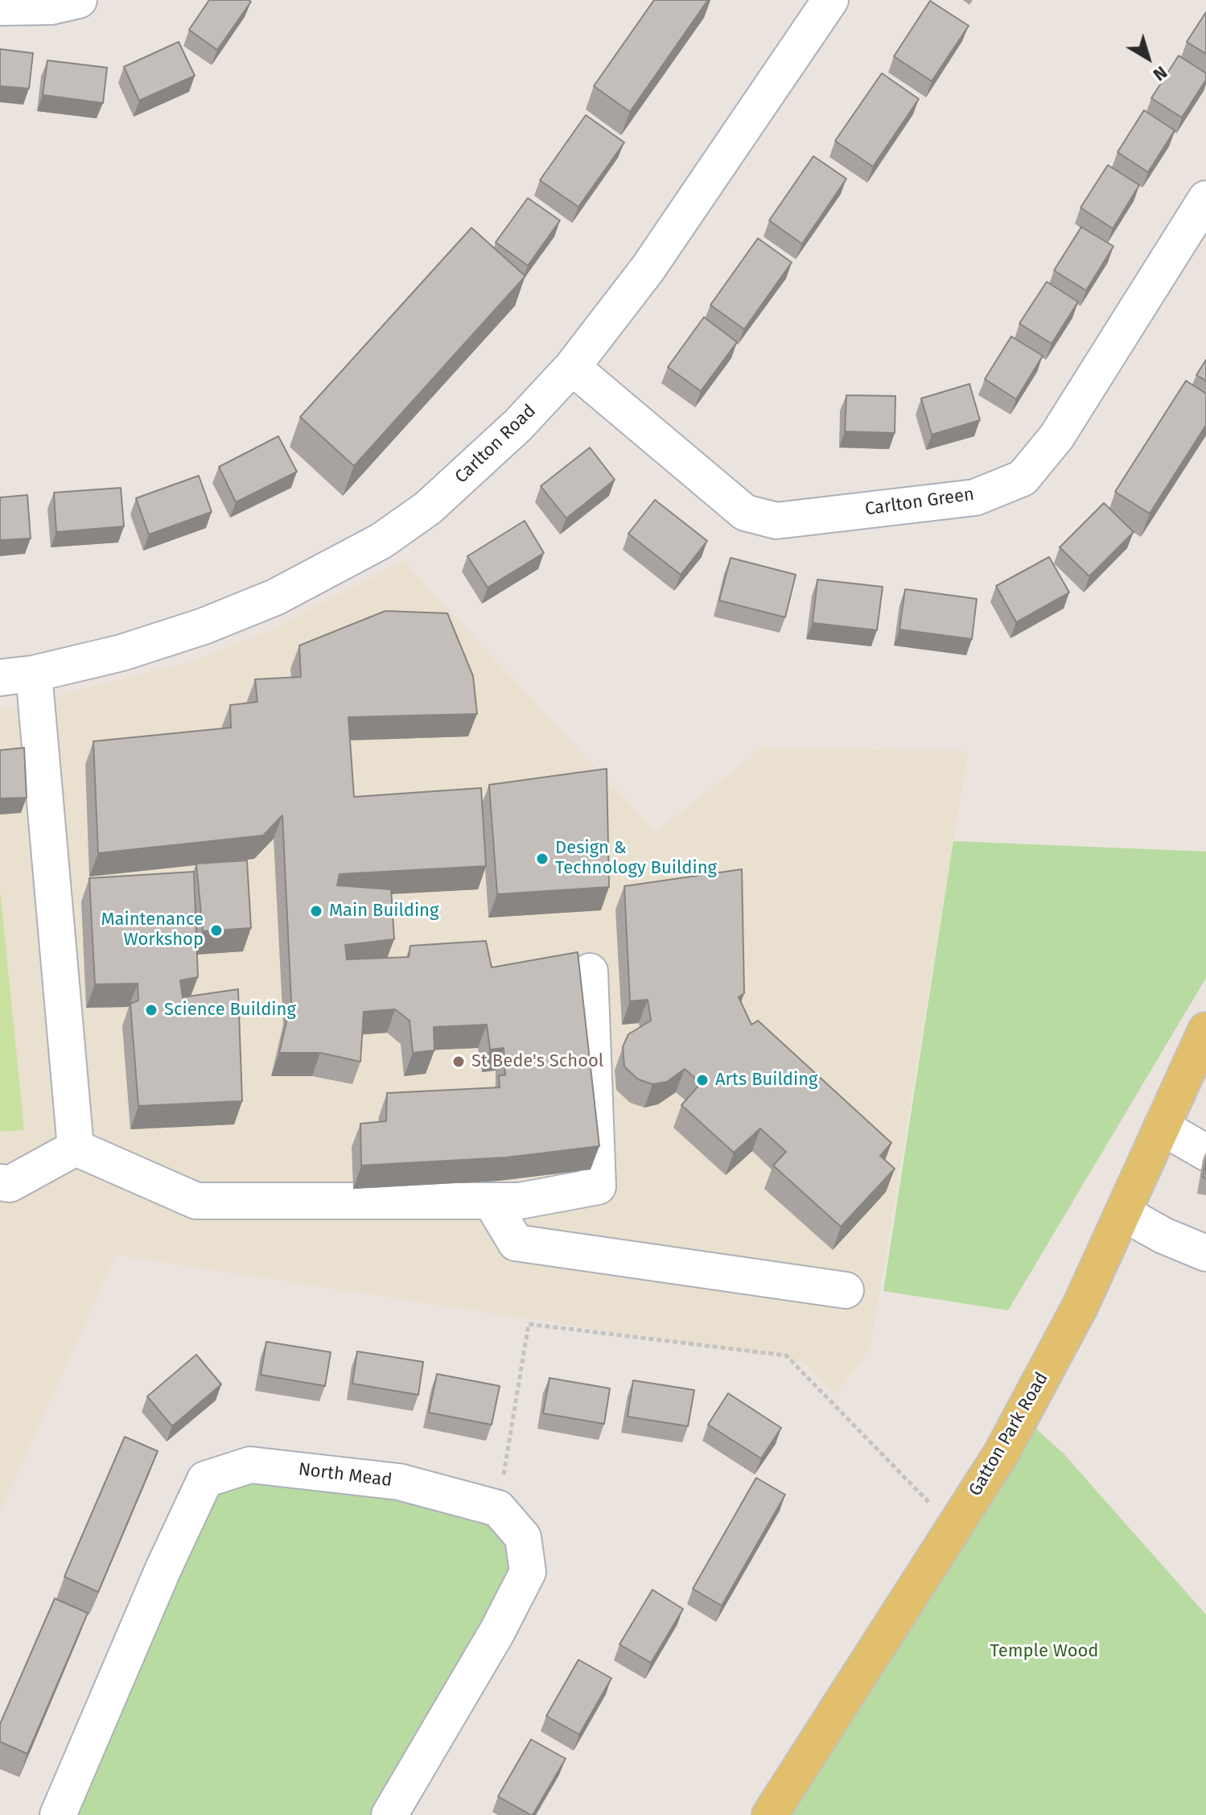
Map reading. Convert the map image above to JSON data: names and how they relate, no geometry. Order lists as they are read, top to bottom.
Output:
{
  "streets": {
    "main road": ["Gatton Park Road"],
    "street": ["Carlton Road", "Carlton Green", "North Mead"]
  },
  "crossings": [
    ["Carlton Road", "Carlton Green"]
  ],
  "parks": ["Temple Wood"],
  "places": [
    "Design & Technology Building",
    "Main Building",
    "Maintenance Workshop",
    "Science Building",
    "St Bede's School",
    "Arts Building"
  ],
  "north": "bottom right"
}
